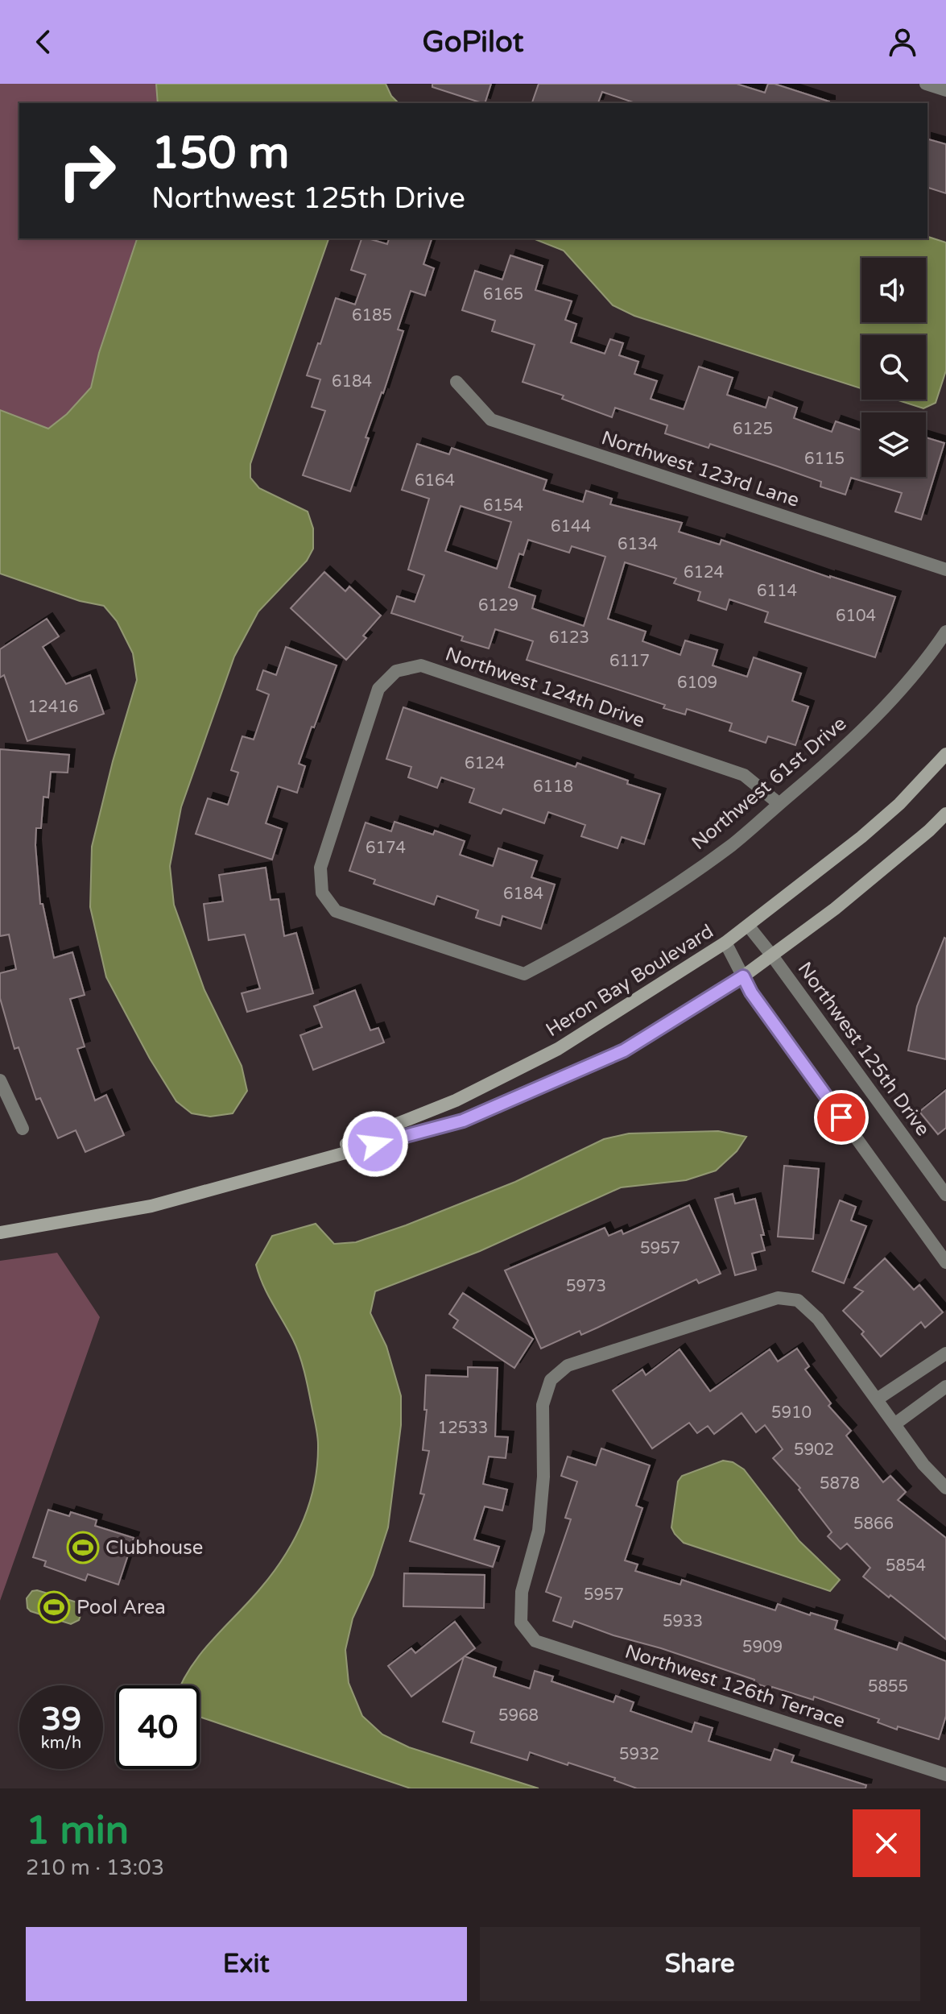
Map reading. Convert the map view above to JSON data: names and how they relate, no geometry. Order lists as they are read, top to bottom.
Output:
{
  "streets": {
    "street": [
      "Northwest 123rd Lane",
      "Northwest 124th Drive",
      "Northwest 61st Drive",
      "Heron Bay Boulevard",
      "Northwest 125th Drive",
      "Northwest 126th Terrace"
    ]
  },
  "crossings": [
    ["Northwest 124th Drive", "Northwest 61st Drive"],
    ["Heron Bay Boulevard", "Northwest 125th Drive"]
  ],
  "places": {
    "sports": ["Clubhouse", "Pool Area"]
  },
  "house_numbers": [
    "6165",
    "6185",
    "6184",
    "6125",
    "6115",
    "6164",
    "6154",
    "6144",
    "6134",
    "6124",
    "6114",
    "6129",
    "6104",
    "6123",
    "6117",
    "6109",
    "12416",
    "6124",
    "6118",
    "6174",
    "6184",
    "5957",
    "5973",
    "5910",
    "12533",
    "5902",
    "5878",
    "5866",
    "5854",
    "5957",
    "5933",
    "5909",
    "5855",
    "5968",
    "5932"
  ],
  "page": {
    "header": "GoPilot",
    "turn": ["150 m", "Northwest 125th Drive"],
    "speed": "39 km/h",
    "limit": "40",
    "heading": ["1 min", "210 m · 13:03"],
    "buttons": ["Exit", "Share"]
  }
}
